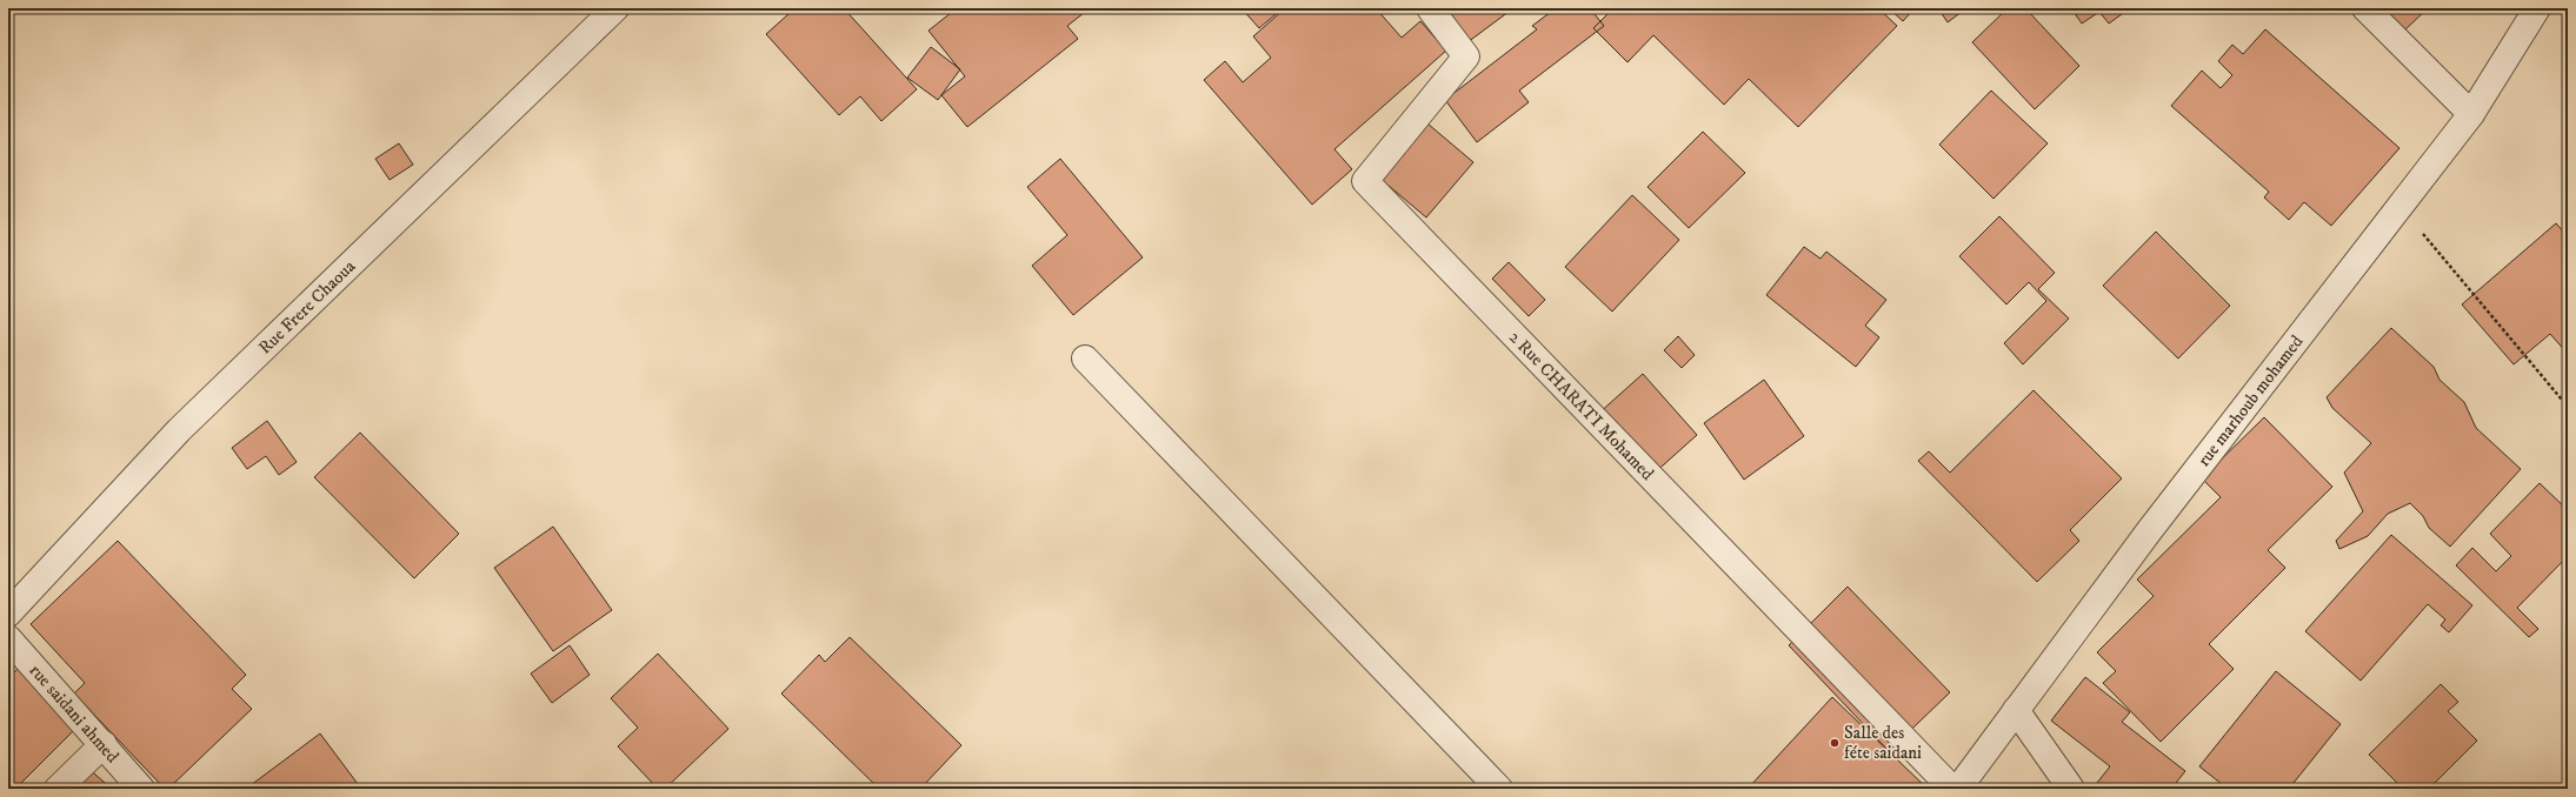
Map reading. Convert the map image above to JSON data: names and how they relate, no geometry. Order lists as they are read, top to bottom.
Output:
{
  "streets": {
    "street": [
      "Rue Frere Chaoua",
      "rue marhoub mohamed",
      "2 Rue CHARATI Mohamed",
      "rue saidani ahmed"
    ]
  },
  "places": ["Salle des féte saidani"]
}
